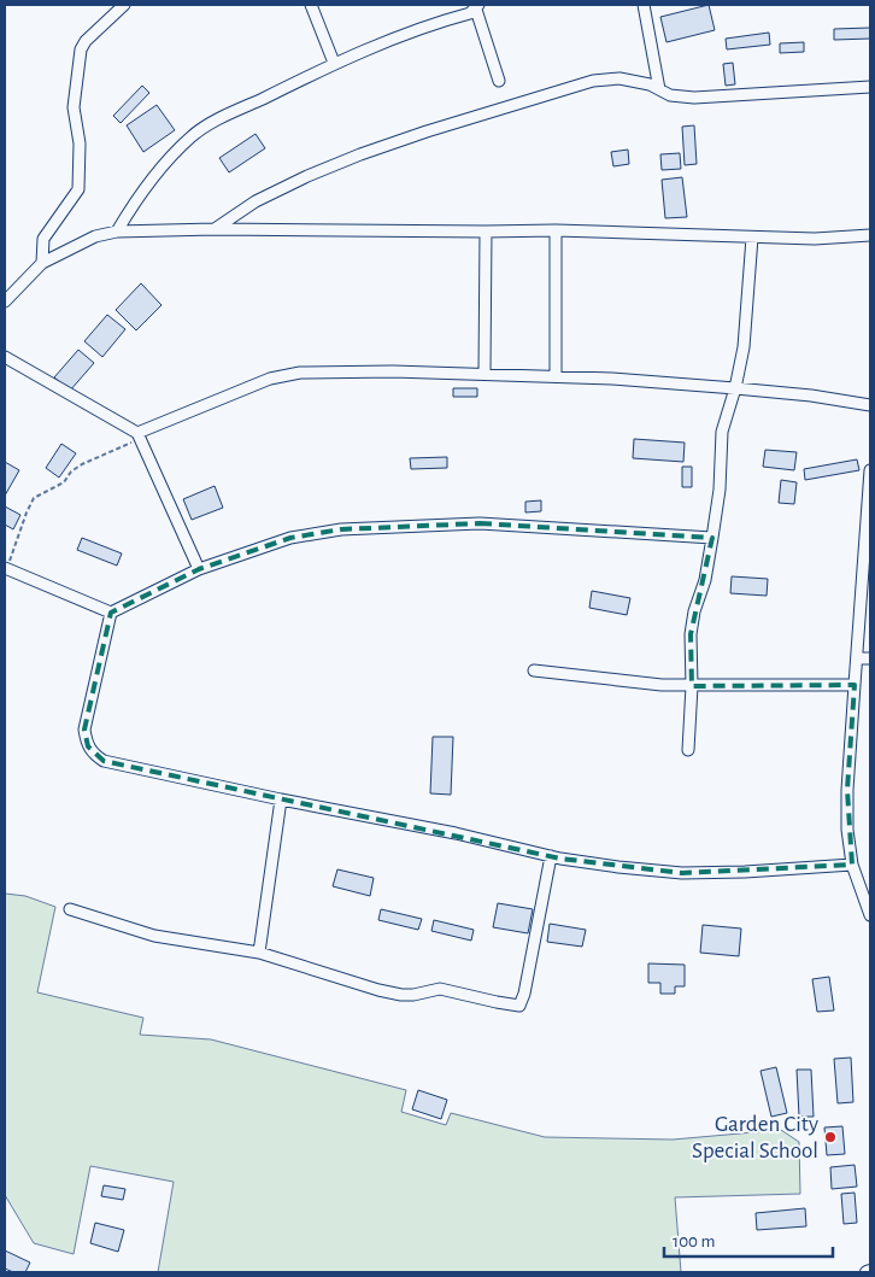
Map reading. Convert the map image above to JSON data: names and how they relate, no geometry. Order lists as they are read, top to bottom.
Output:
{
  "places": ["Garden City Special School"],
  "scale_bar": "100 m"
}
